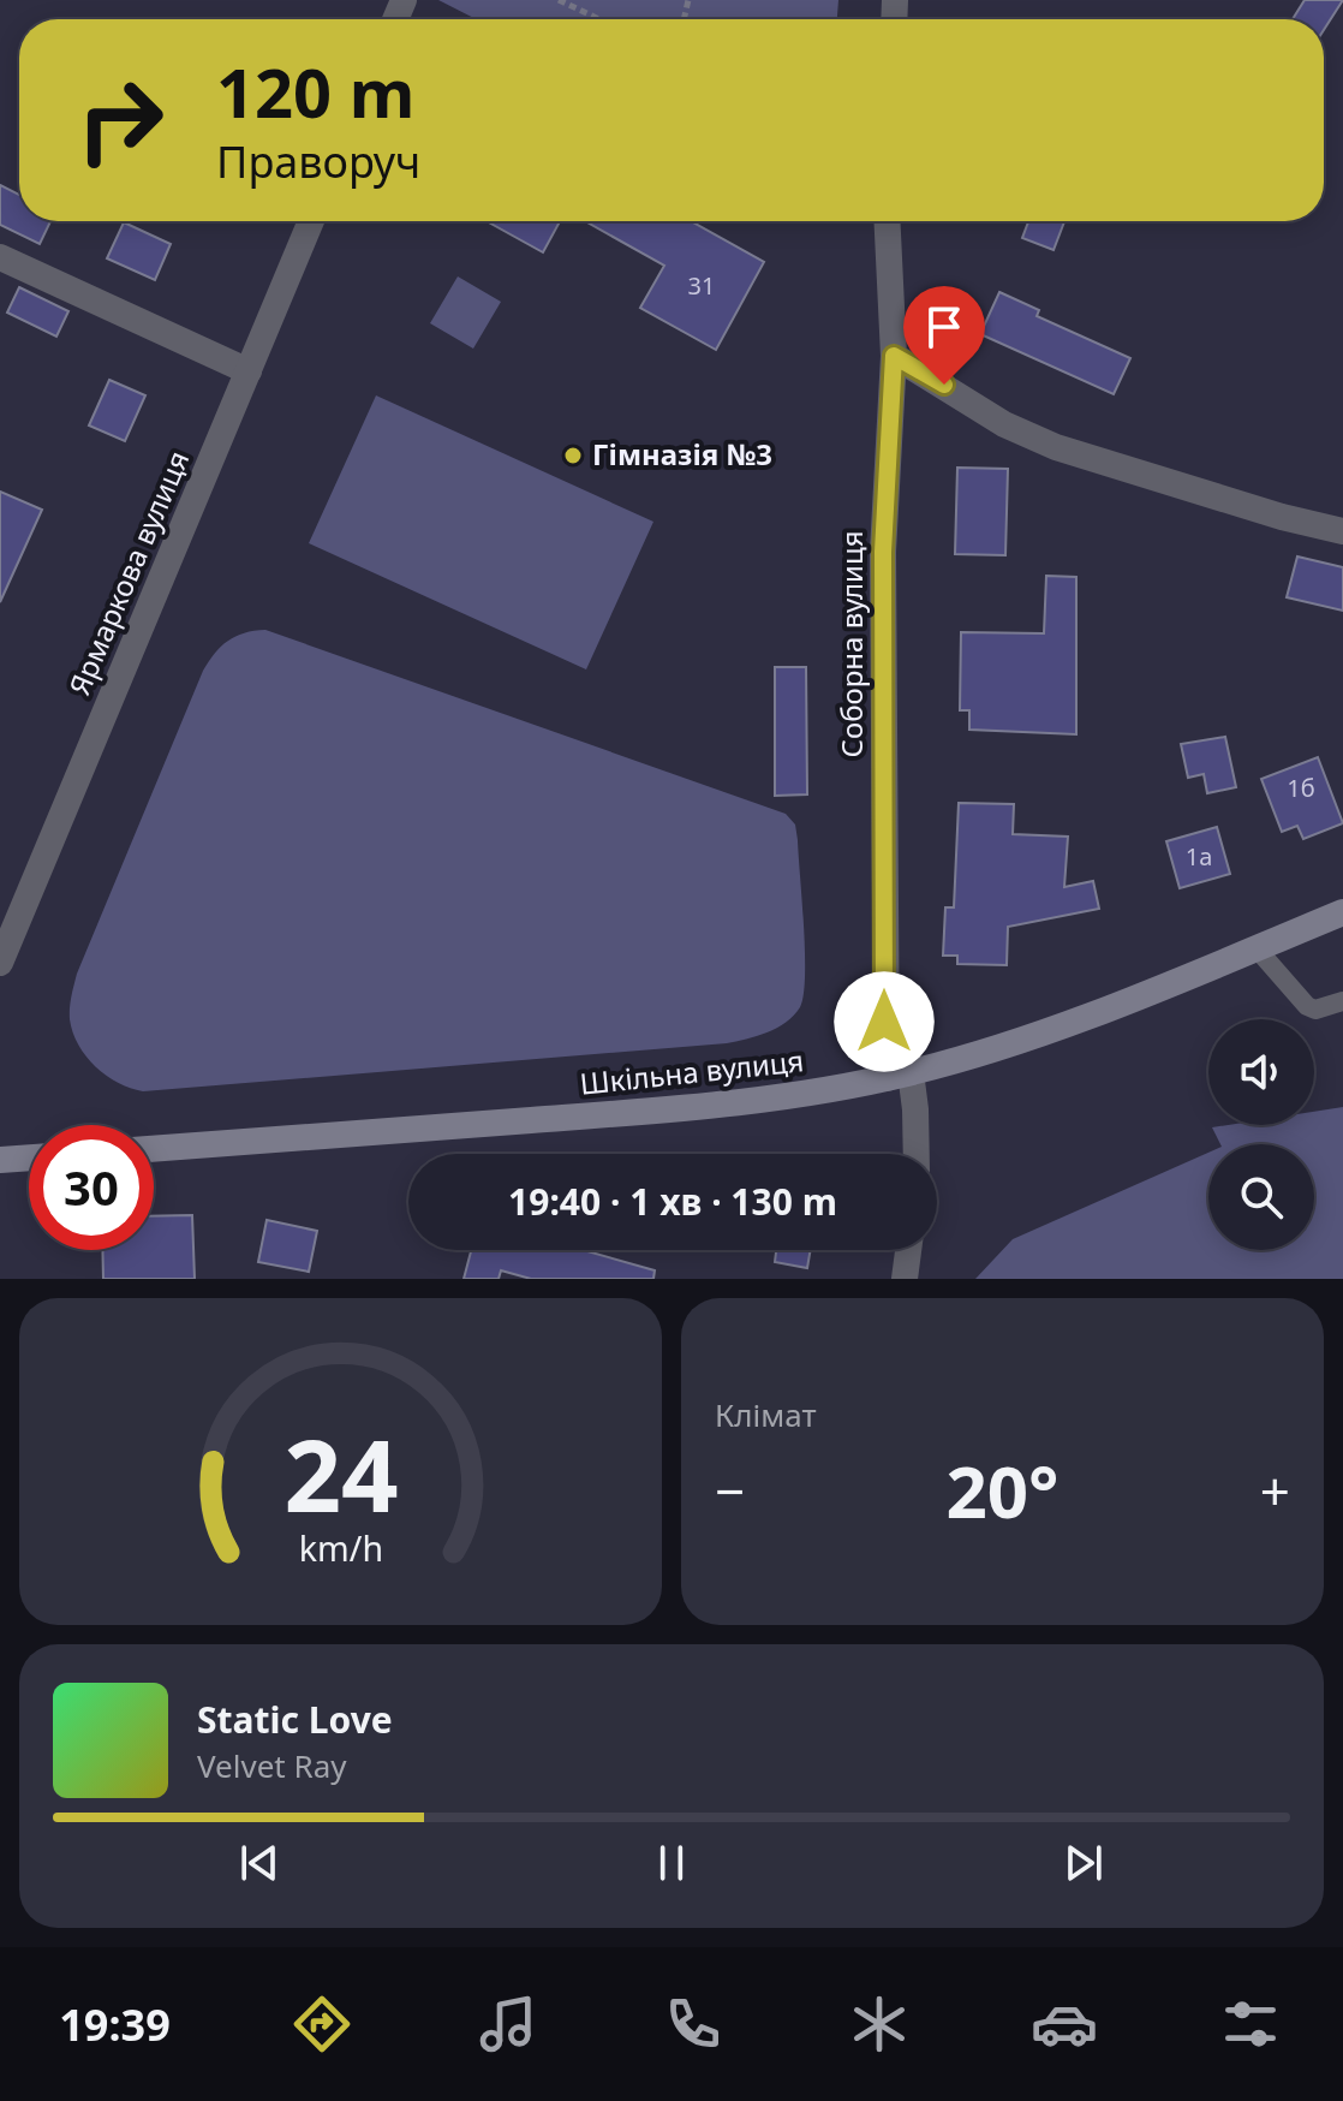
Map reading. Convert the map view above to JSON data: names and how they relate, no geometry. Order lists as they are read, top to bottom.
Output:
{
  "streets": {
    "main road": ["Шкільна вулиця"],
    "street": ["Ярмаркова вулиця", "Соборна вулиця"]
  },
  "crossings": [
    ["Соборна вулиця", "Шкільна вулиця"]
  ],
  "places": ["Гімназія №3"],
  "house_numbers": ["31", "1б", "1а"],
  "page": {
    "turn": ["120 m", "Праворуч"],
    "limit": "30",
    "trip": "19:40 · 1 хв · 130 m",
    "tile": "Клімат",
    "heat": ["−", "20°", "+"],
    "song": ["Static Love", "Velvet Ray"],
    "tabs": "19:39",
    "gauge": ["24", "km/h"]
  }
}
